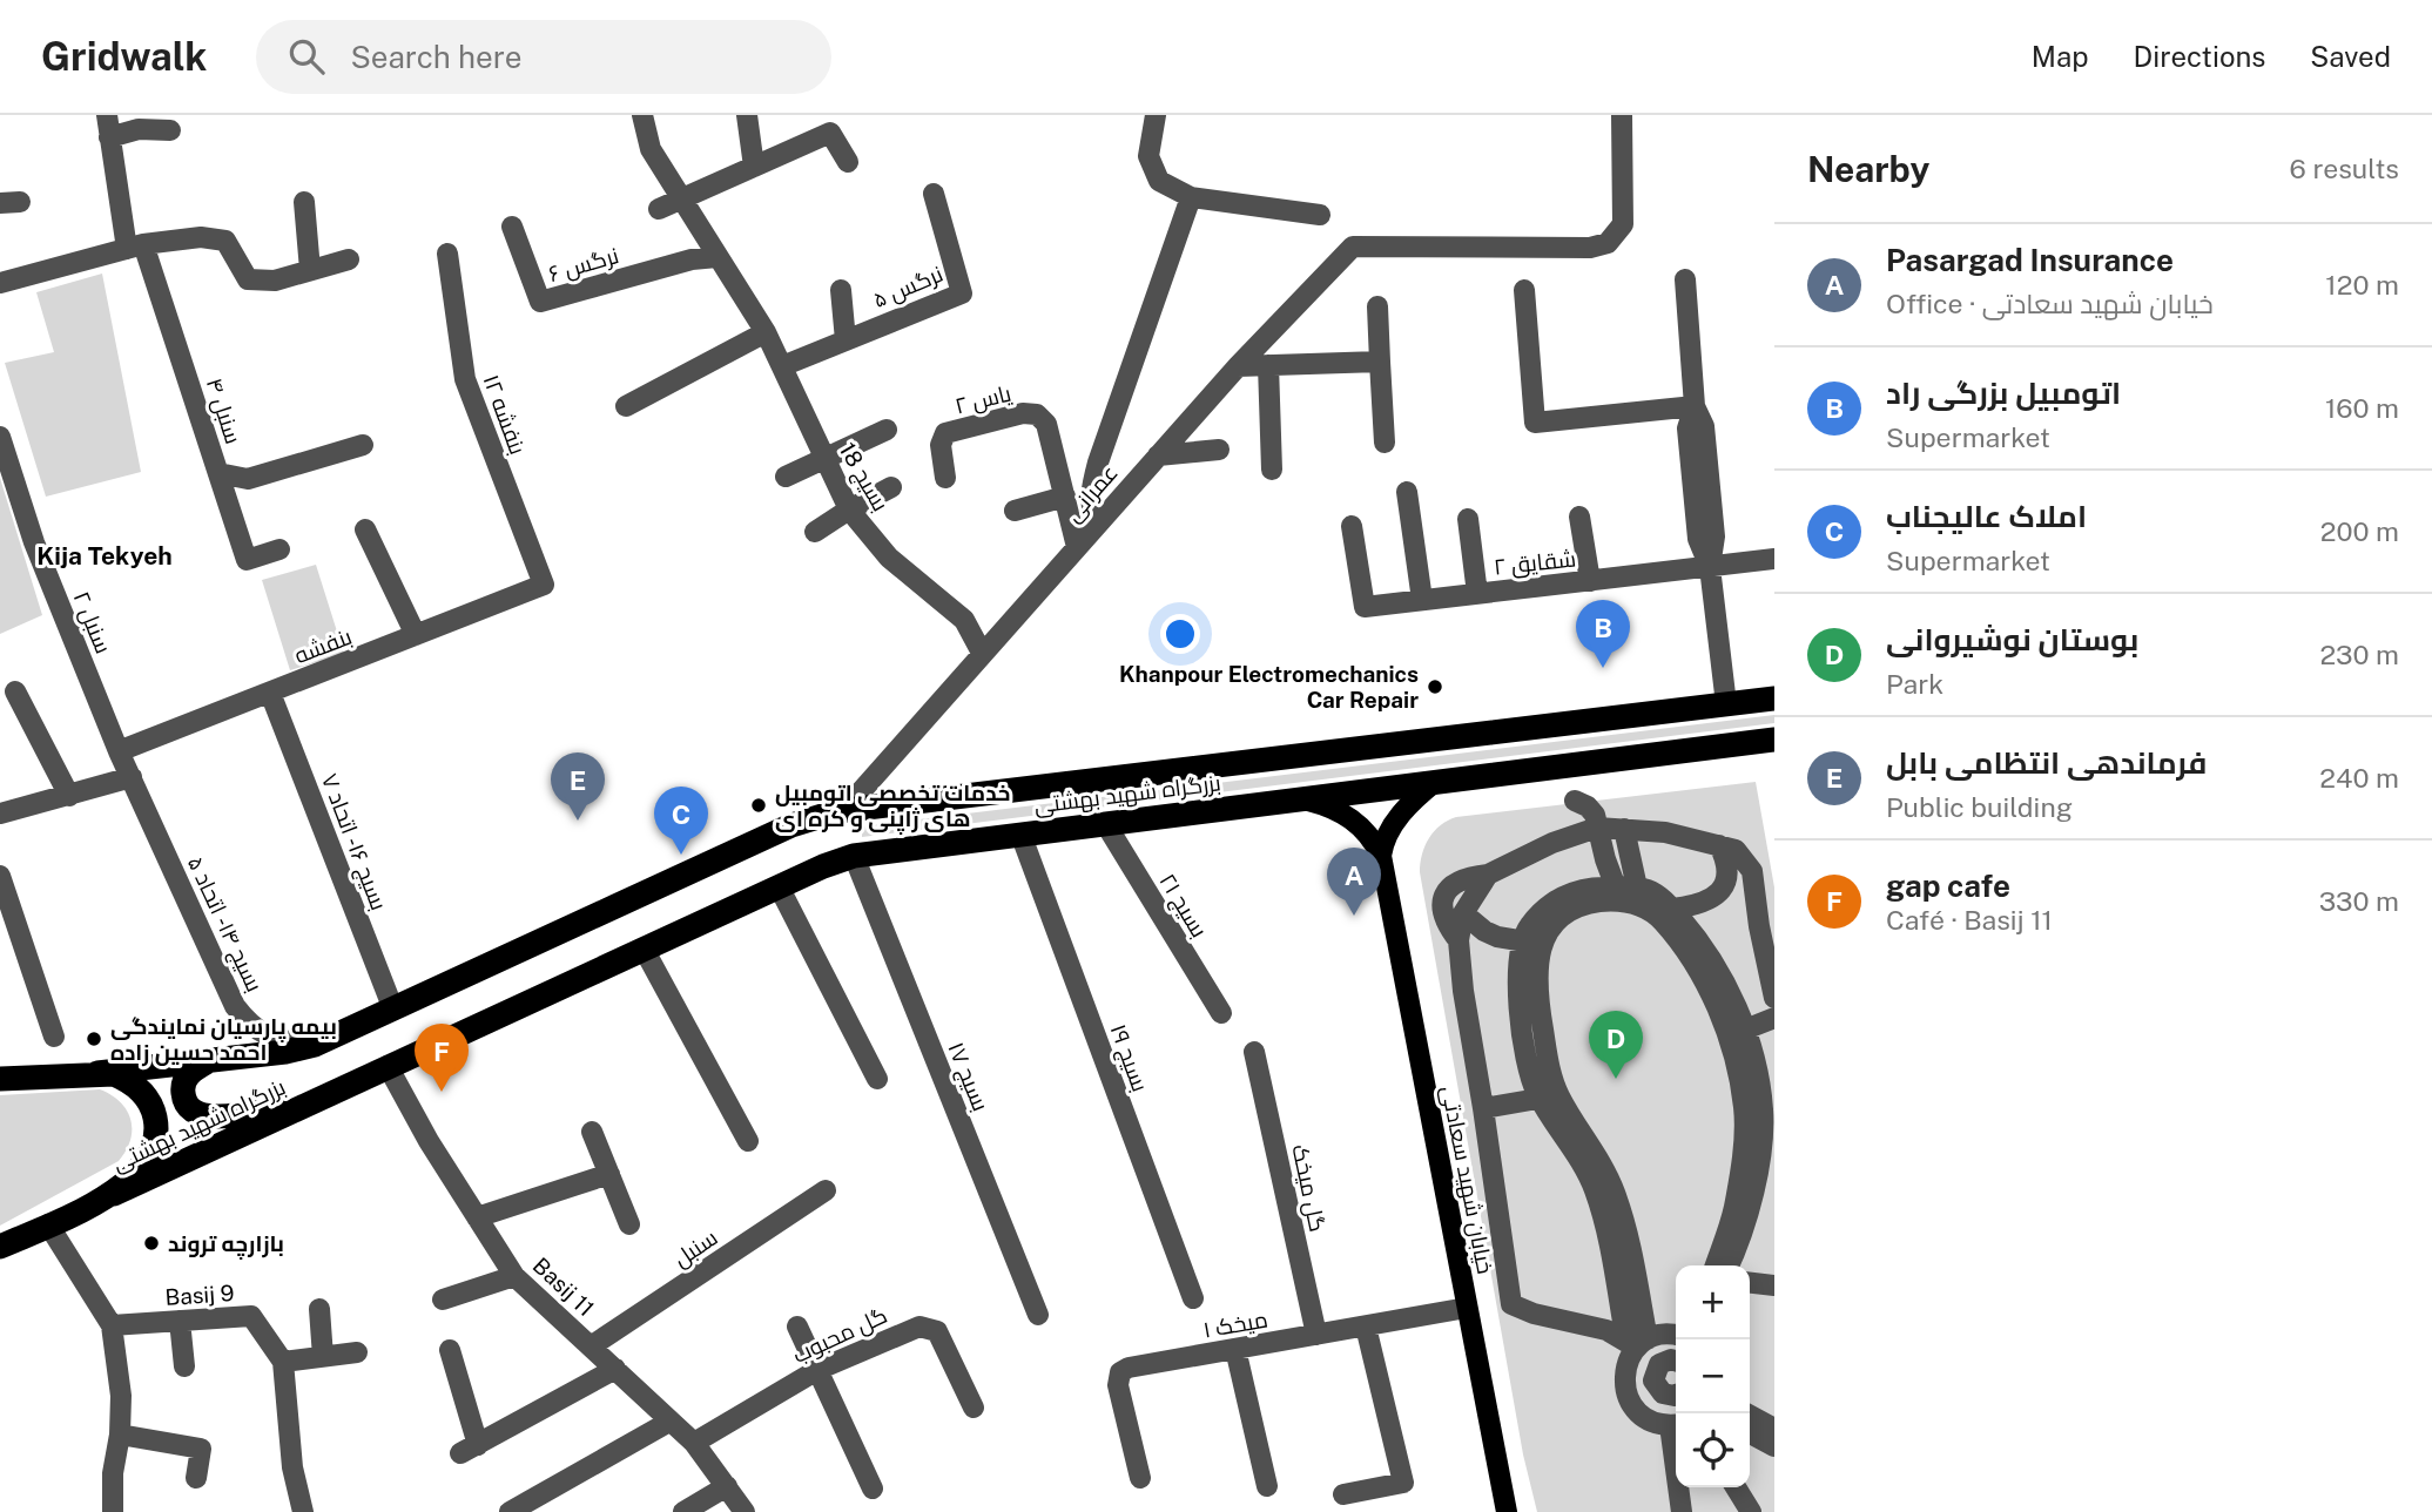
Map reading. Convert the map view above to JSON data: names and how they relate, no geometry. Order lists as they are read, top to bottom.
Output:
{
  "streets": {
    "highway": ["بزرگراه شهید بهشتی"],
    "main road": ["خیابان شهید سعادتی"],
    "street": [
      "نرگس ۶",
      "نرگس ۵",
      "یاس ۲",
      "سنبل ۴",
      "بنفشه ۱۲",
      "بسیج 18",
      "عمرانی",
      "شقایق ۲",
      "سنبل ۲",
      "بنفشه",
      "بسیج ۱۶ - اتحاد ۷",
      "بسیج ۲۱",
      "بسیج ۱۴ - اتحاد ۵",
      "بسیج ۱۹",
      "بسیج ۱۷",
      "گل میخک",
      "سنبل",
      "Basij 11",
      "Basij 9",
      "میخک ۱",
      "گل محبوب"
    ]
  },
  "crossings": [
    ["نرگس ۶", "بسیج 18"],
    ["نرگس ۵", "بسیج 18"],
    ["یاس ۲", "عمرانی"],
    ["بنفشه ۱۲", "بنفشه"],
    ["بسیج 18", "عمرانی"],
    ["سنبل ۲", "بنفشه"],
    ["سنبل ۲", "بسیج ۱۴ - اتحاد ۵"],
    ["بنفشه", "بسیج ۱۶ - اتحاد ۷"],
    ["بزرگراه شهید بهشتی", "بسیج ۱۶ - اتحاد ۷"],
    ["بزرگراه شهید بهشتی", "بسیج ۲۱"],
    ["بزرگراه شهید بهشتی", "بسیج ۱۴ - اتحاد ۵"],
    ["بزرگراه شهید بهشتی", "بسیج ۱۹"],
    ["بزرگراه شهید بهشتی", "بسیج ۱۷"],
    ["بزرگراه شهید بهشتی", "Basij 11"],
    ["خیابان شهید سعادتی", "میخک ۱"],
    ["گل میخک", "میخک ۱"],
    ["سنبل", "Basij 11"],
    ["Basij 11", "گل محبوب"]
  ],
  "districts": ["Kija Tekyeh"],
  "places": [
    "Khanpour Electromechanics Car Repair",
    "خدمات تخصصی اتومبیل های ژاپنی و کره ای",
    "بیمه پارسیان نمایندگی احمد حسین زاده",
    "بازارچه تروند"
  ],
  "page": {
    "header": "Gridwalk",
    "search": "Search here",
    "nav": ["Map", "Directions", "Saved"],
    "heading": ["Nearby", "6 results"],
    "list": [
      {
        "mark": "A",
        "name": "Pasargad Insurance",
        "note": "Office · خیابان شهید سعادتی",
        "value": "120 m"
      },
      {
        "mark": "B",
        "name": "اتومبیل بزرگی راد",
        "note": "Supermarket",
        "value": "160 m"
      },
      {
        "mark": "C",
        "name": "املاک عالیجناب",
        "note": "Supermarket",
        "value": "200 m"
      },
      {
        "mark": "D",
        "name": "بوستان نوشیروانی",
        "note": "Park",
        "value": "230 m"
      },
      {
        "mark": "E",
        "name": "فرماندهی انتظامی بابل",
        "note": "Public building",
        "value": "240 m"
      },
      {
        "mark": "F",
        "name": "gap cafe",
        "note": "Café · Basij 11",
        "value": "330 m"
      }
    ],
    "pins": [
      "B",
      "E",
      "C",
      "A",
      "D",
      "F"
    ],
    "map_buttons": ["+", "−"]
  }
}
